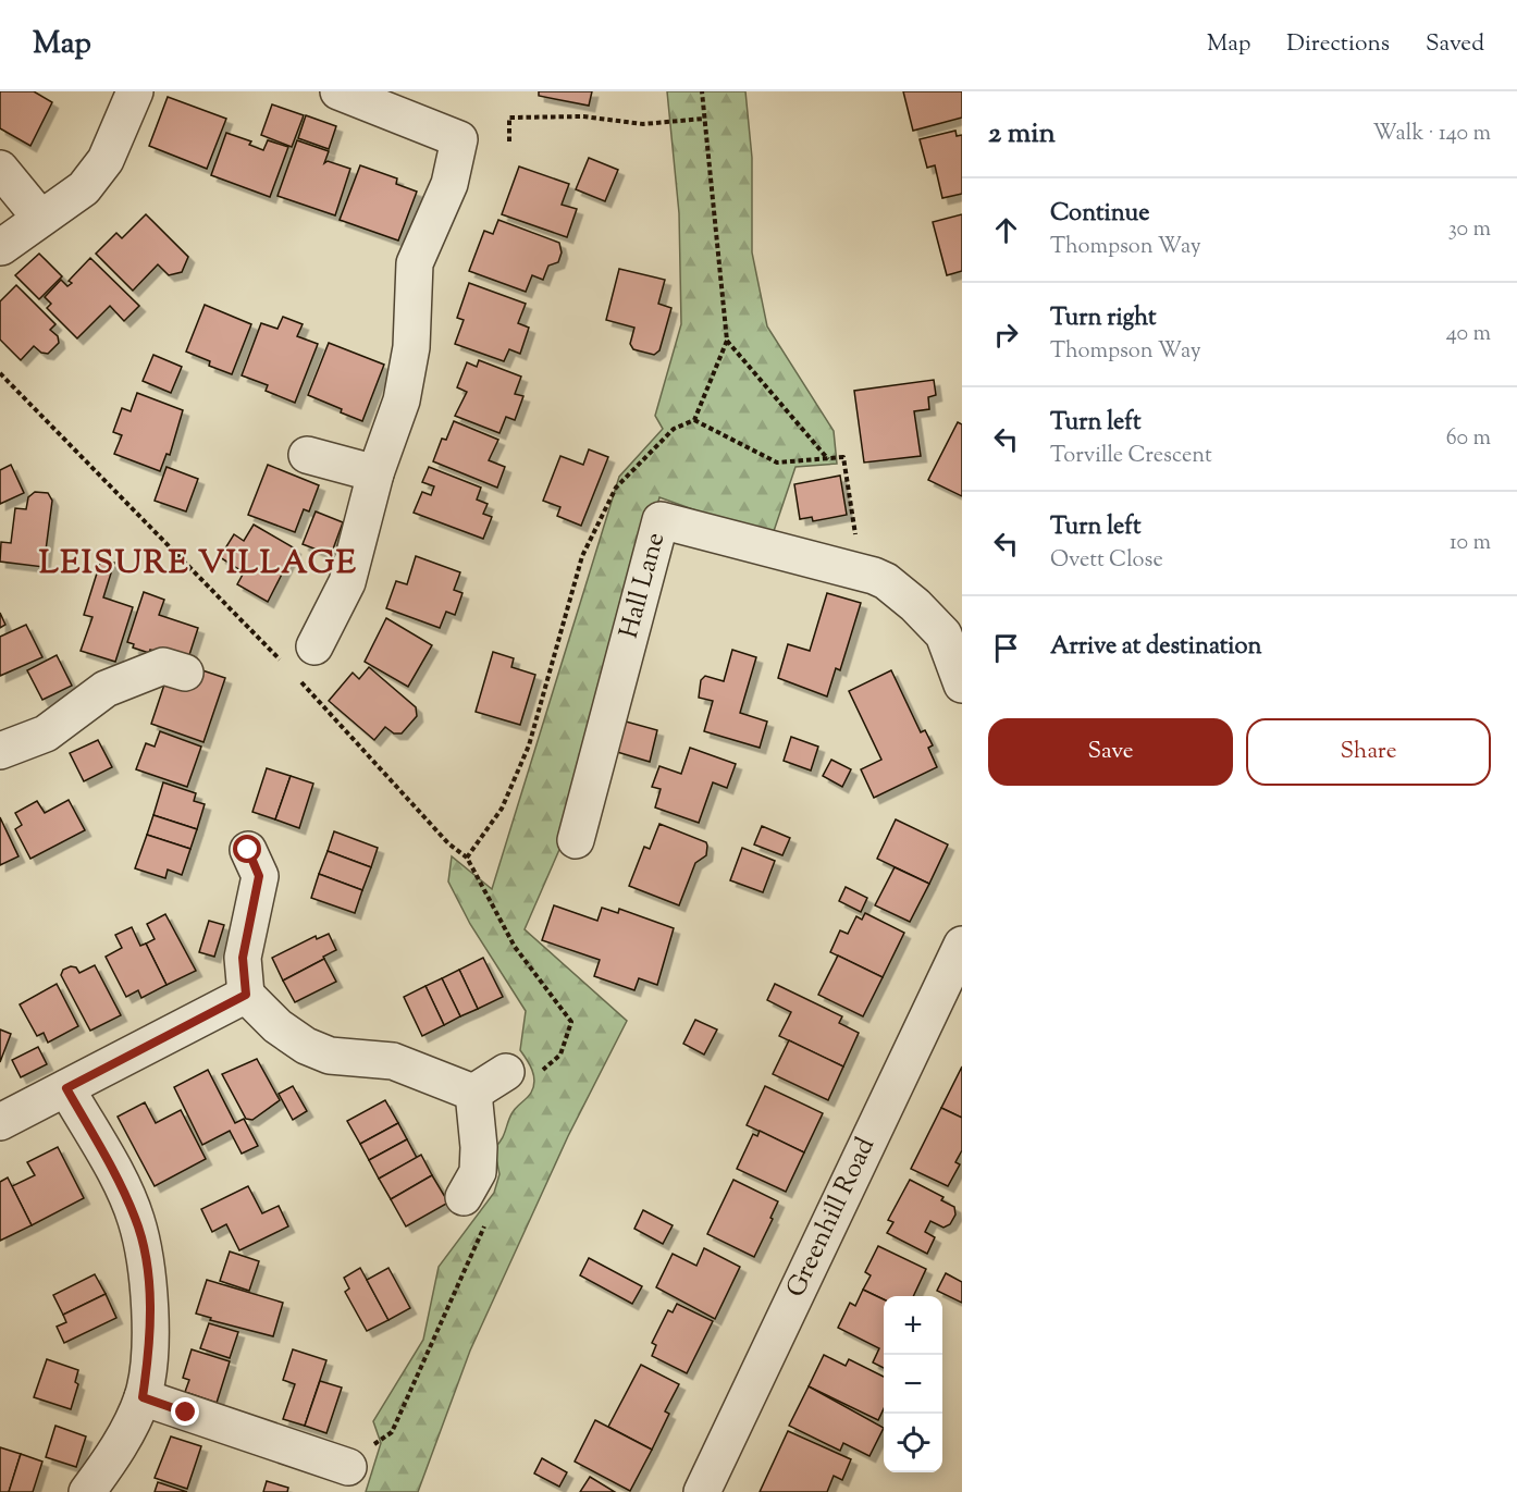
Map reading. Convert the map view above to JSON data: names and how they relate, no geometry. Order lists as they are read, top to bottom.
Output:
{
  "streets": {
    "street": ["Hall Lane", "Greenhill Road"]
  },
  "districts": ["LEISURE VILLAGE"],
  "page": {
    "header": "Map",
    "nav": ["Map", "Directions", "Saved"],
    "heading": ["2 min", "Walk · 140 m"],
    "list": [
      ["Continue", "Thompson Way", "30 m"],
      ["Turn right", "Thompson Way", "40 m"],
      ["Turn left", "Torville Crescent", "60 m"],
      ["Turn left", "Ovett Close", "10 m"],
      "Arrive at destination"
    ],
    "buttons": ["Save", "Share"],
    "map_buttons": ["+", "−"]
  }
}
